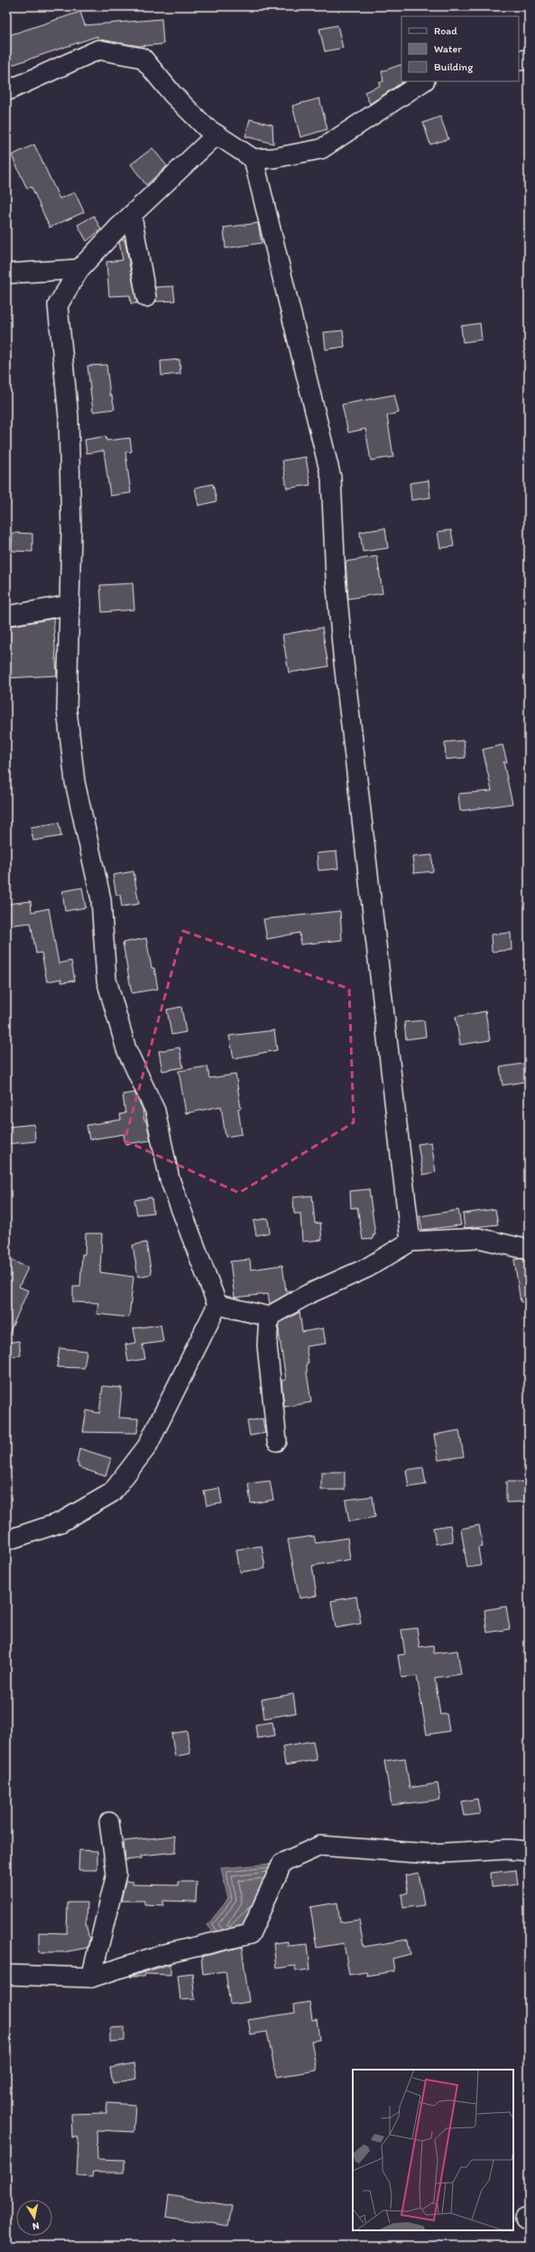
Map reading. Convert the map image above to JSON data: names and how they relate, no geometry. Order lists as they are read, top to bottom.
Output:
{
  "legend": ["Road", "Water", "Building"],
  "north": "bottom"
}
